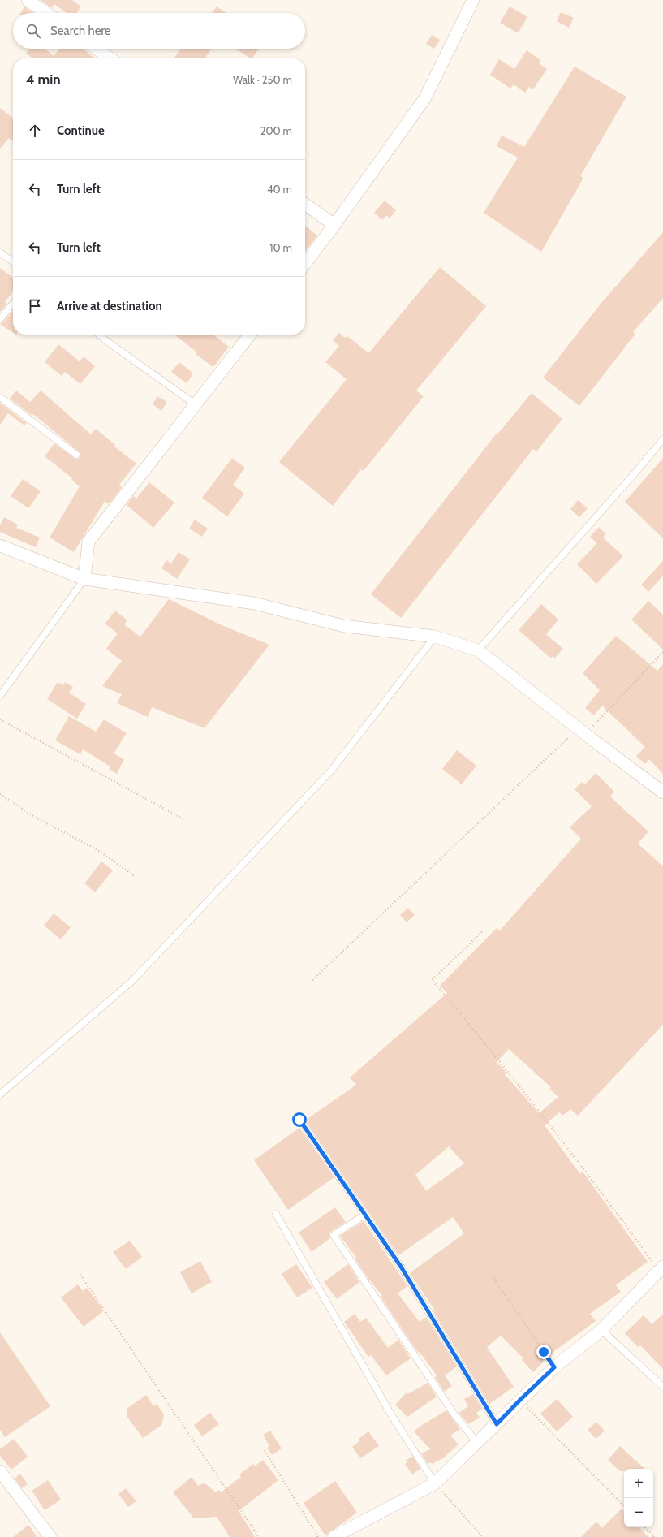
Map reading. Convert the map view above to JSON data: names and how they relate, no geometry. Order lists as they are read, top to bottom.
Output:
{
  "page": {
    "search": "Search here",
    "heading": ["4 min", "Walk · 250 m"],
    "list": [
      ["Continue", "200 m"],
      ["Turn left", "40 m"],
      ["Turn left", "10 m"],
      "Arrive at destination"
    ],
    "map_buttons": ["+", "−"]
  }
}
